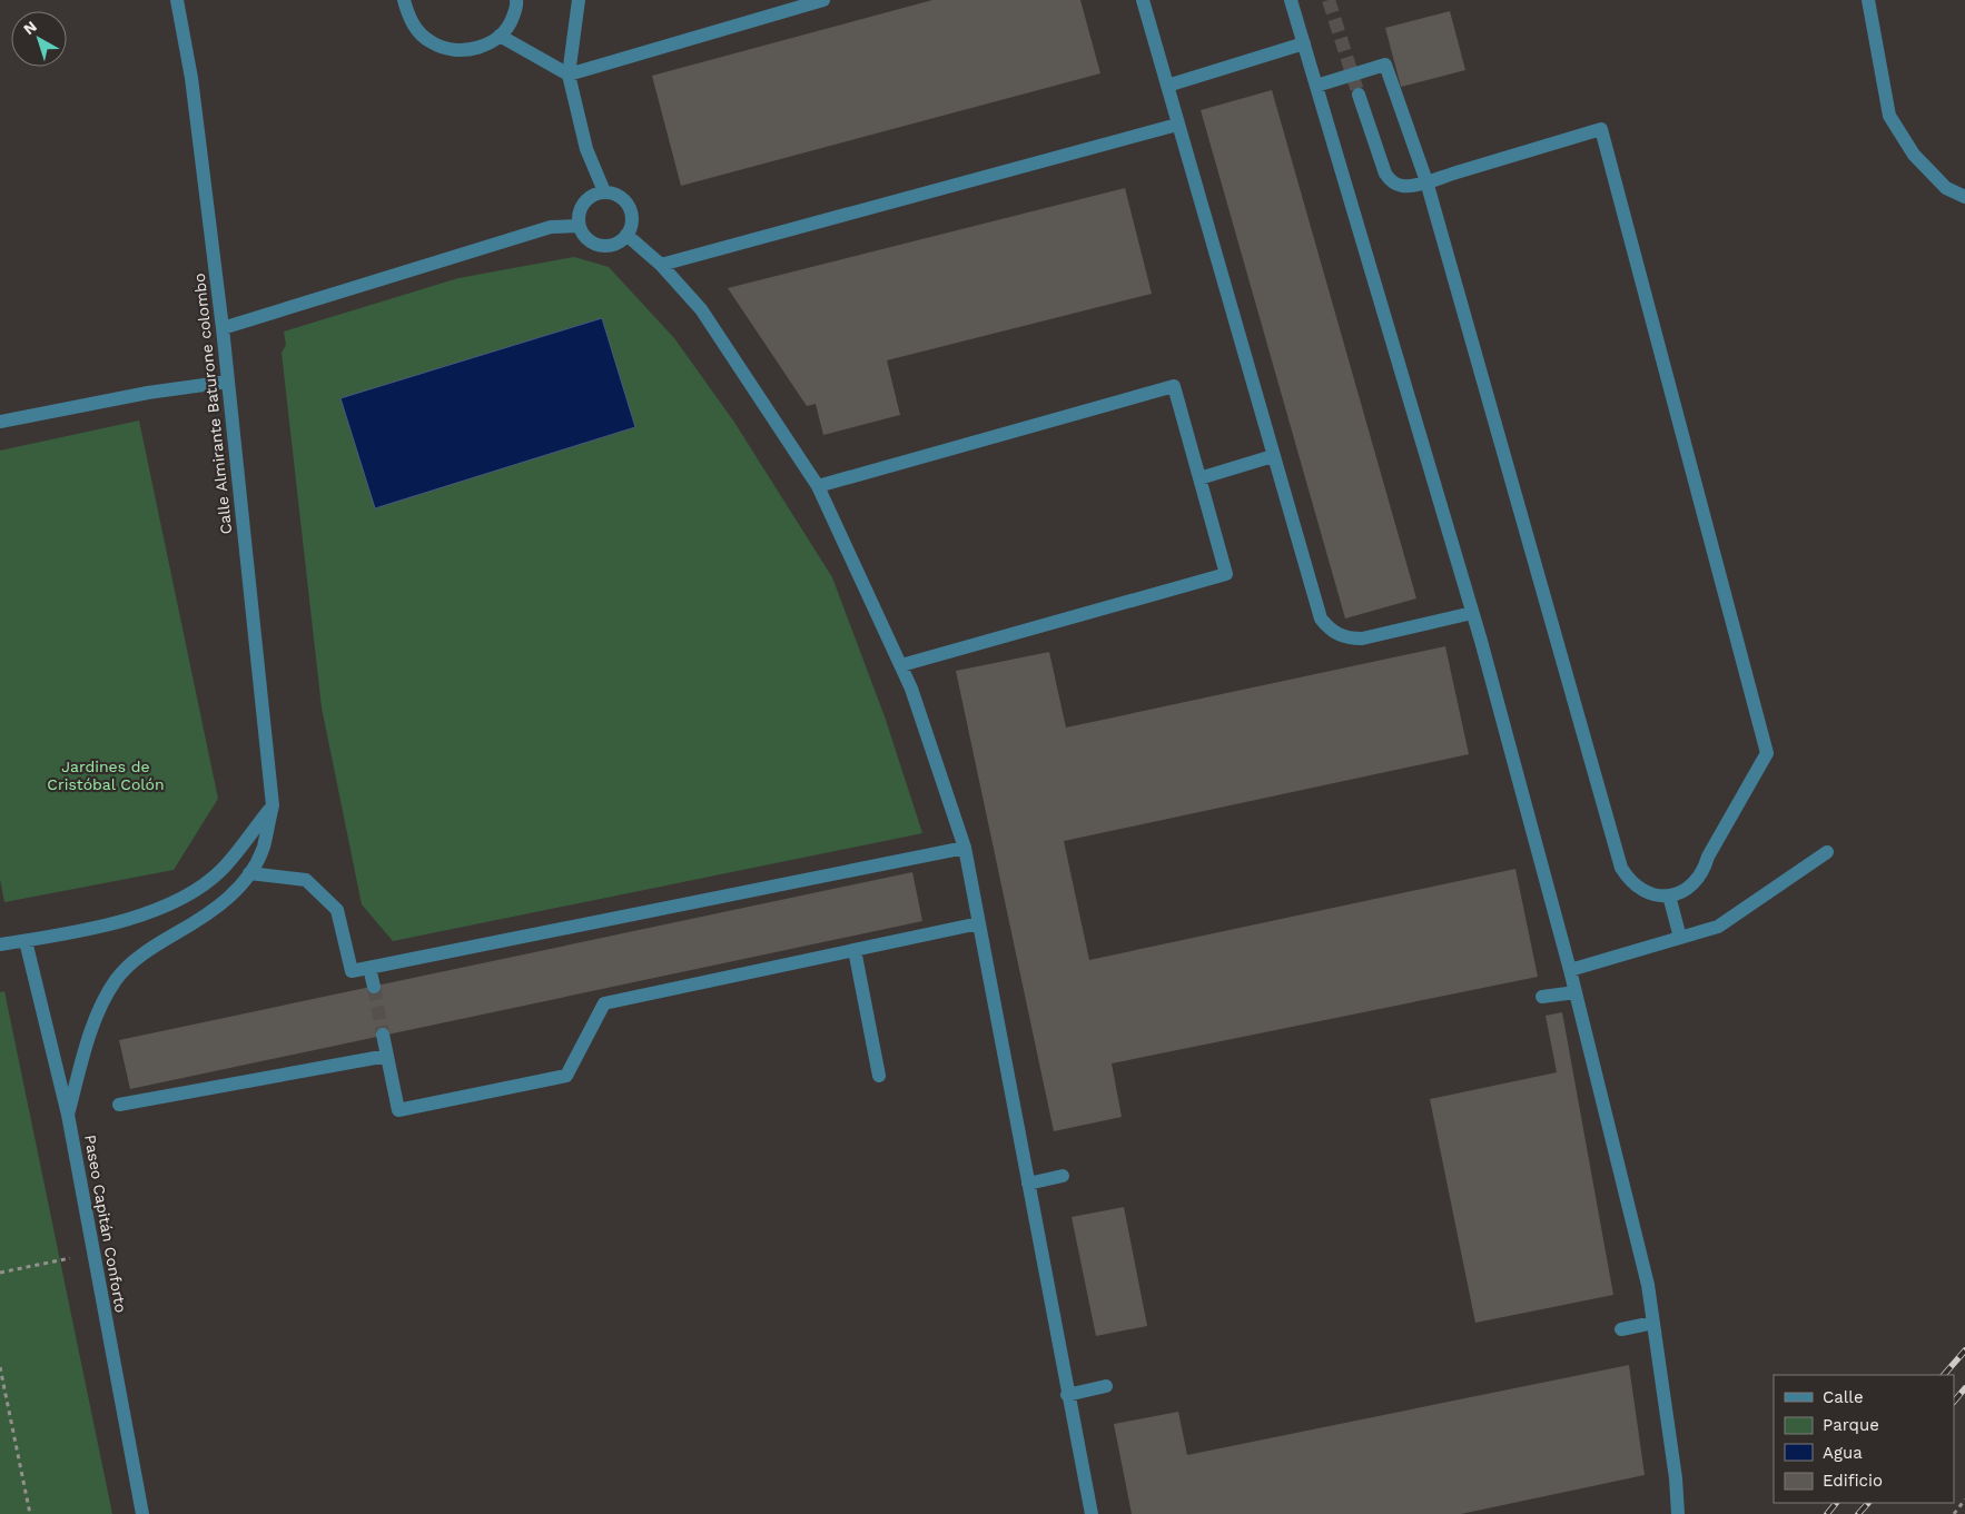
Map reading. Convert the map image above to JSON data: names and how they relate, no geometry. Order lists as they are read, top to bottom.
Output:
{
  "streets": {
    "street": ["Calle Almirante Baturone colombo", "Paseo Capitán Conforto"]
  },
  "crossings": [
    ["Calle Almirante Baturone colombo", "Paseo Capitán Conforto"]
  ],
  "parks": ["Jardines de Cristóbal Colón"],
  "legend": [
    "Calle",
    "Parque",
    "Agua",
    "Edificio"
  ],
  "north": "top left"
}
